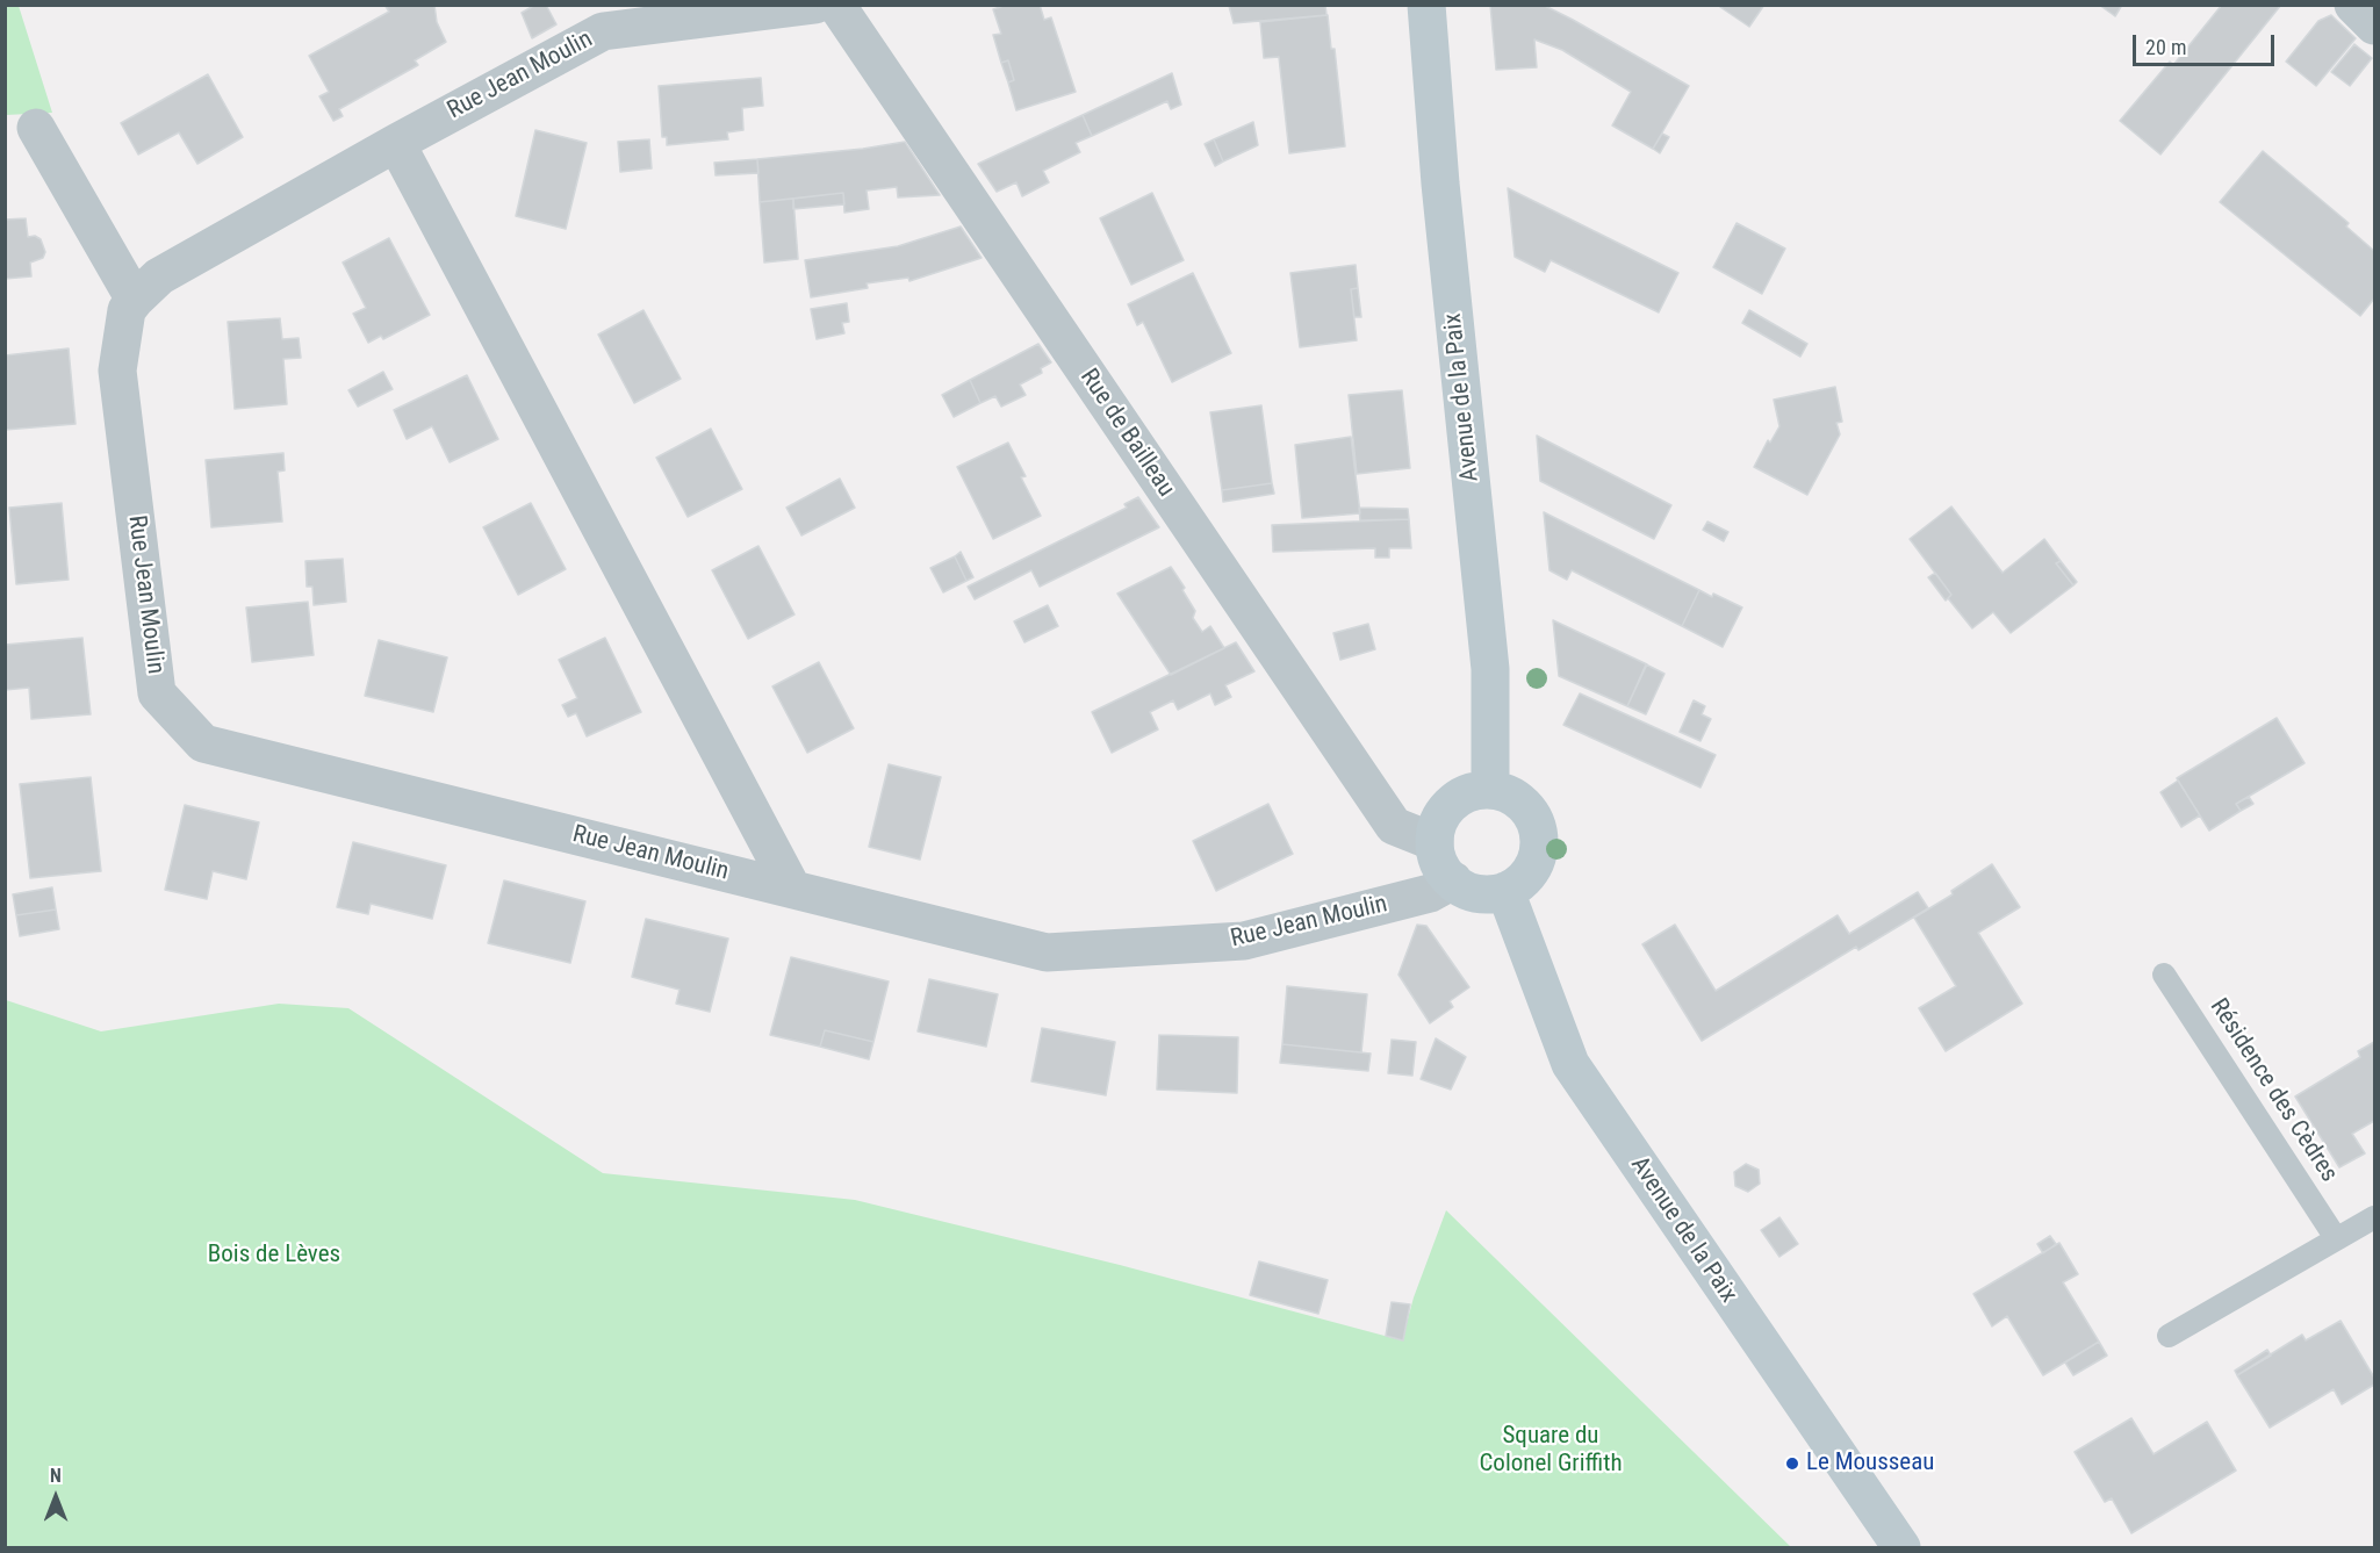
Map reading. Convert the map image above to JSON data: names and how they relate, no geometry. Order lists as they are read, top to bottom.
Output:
{
  "streets": {
    "main road": ["Avenue de la Paix"],
    "street": ["Rue Jean Moulin", "Rue de Bailleau"],
    "lane": ["Résidence des Cèdres"]
  },
  "crossings": [
    ["Rue Jean Moulin", "Avenue de la Paix"],
    ["Rue Jean Moulin", "Rue de Bailleau"],
    ["Avenue de la Paix", "Rue de Bailleau"]
  ],
  "parks": ["Bois de Lèves", "Square du Colonel Griffith"],
  "places": ["Le Mousseau"],
  "scale_bar": "20 m",
  "north": "top"
}
